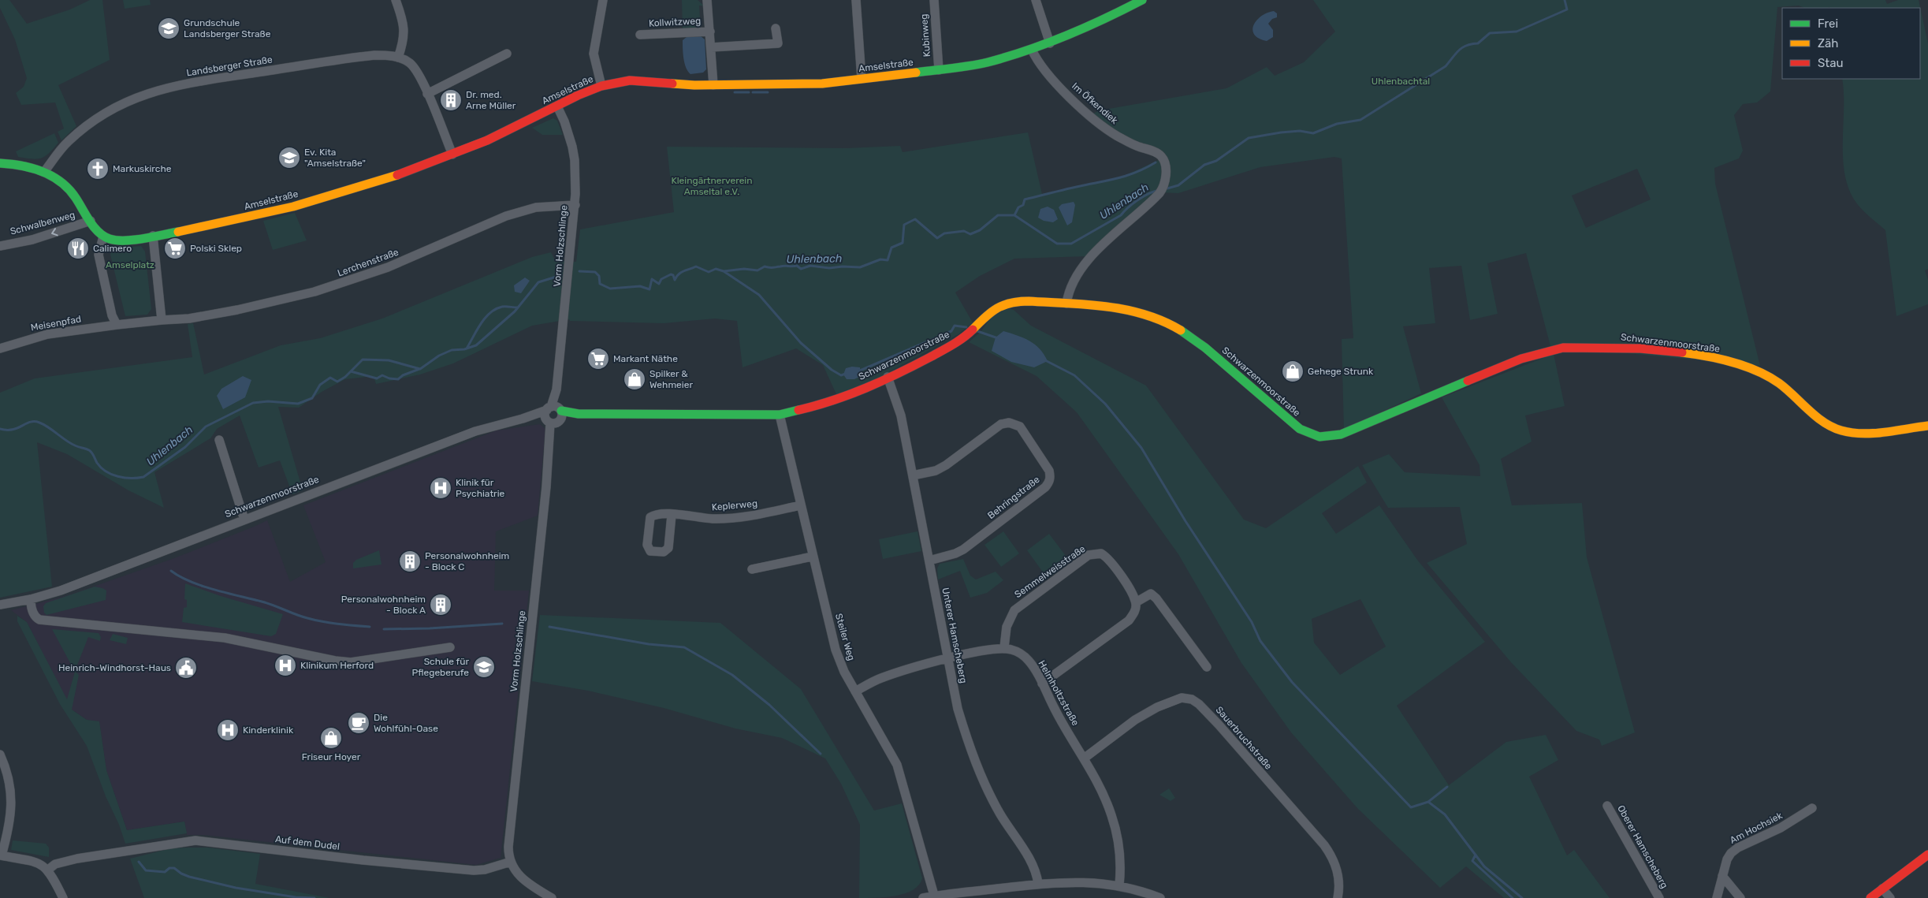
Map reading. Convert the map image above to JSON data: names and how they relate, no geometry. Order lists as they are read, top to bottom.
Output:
{
  "streets": {
    "street": [
      "Kollwitzweg",
      "Kubinweg",
      "Amselstraße",
      "Landsberger Straße",
      "Im Öfkendiek",
      "Schwalbenweg",
      "Vorm Holzschlinge",
      "Lerchenstraße",
      "Meisenpfad",
      "Schwarzenmoorstraße",
      "Behringstraße",
      "Keplerweg",
      "Semmelweisstraße",
      "Unterer Hamscheberg",
      "Steiler Weg",
      "Helmholtzstraße",
      "Sauerbruchstraße",
      "Am Hochsiek",
      "Auf dem Dudel",
      "Oberer Hamscheberg"
    ]
  },
  "crossings": [
    ["Kollwitzweg", "Amselstraße"],
    ["Kubinweg", "Amselstraße"],
    ["Amselstraße", "Landsberger Straße"],
    ["Amselstraße", "Im Öfkendiek"],
    ["Amselstraße", "Vorm Holzschlinge"],
    ["Im Öfkendiek", "Schwarzenmoorstraße"],
    ["Vorm Holzschlinge", "Lerchenstraße"],
    ["Vorm Holzschlinge", "Schwarzenmoorstraße"],
    ["Vorm Holzschlinge", "Auf dem Dudel"],
    ["Schwarzenmoorstraße", "Unterer Hamscheberg"],
    ["Schwarzenmoorstraße", "Steiler Weg"],
    ["Behringstraße", "Unterer Hamscheberg"],
    ["Keplerweg", "Steiler Weg"],
    ["Semmelweisstraße", "Helmholtzstraße"],
    ["Helmholtzstraße", "Sauerbruchstraße"]
  ],
  "one_way": ["Schwalbenweg"],
  "water": ["Uhlenbach"],
  "parks": ["Uhlenbachtal", "Kleingärtnerverein Amseltal e.V.", "Amselplatz"],
  "places": {
    "school or university": ["Grundschule Landsberger Straße", "Ev. Kita \"Amselstraße\"", "Schule für Pflegeberufe"],
    "building": ["Dr. med. Arne Müller", "Personalwohnheim - Block C", "Personalwohnheim - Block A"],
    "church": ["Markuskirche"],
    "restaurant": ["Calimero"],
    "supermarket": ["Polski Sklep", "Markant Näthe"],
    "shop": ["Gehege Strunk", "Spilker & Wehmeier", "Friseur Hoyer"],
    "hospital": ["Klinik für Psychiatrie", "Klinikum Herford", "Kinderklinik"],
    "public building": ["Heinrich-Windhorst-Haus"],
    "cafe": ["Die Wohlfühl-Oase"]
  },
  "legend": ["Frei", "Zäh", "Stau"]
}
